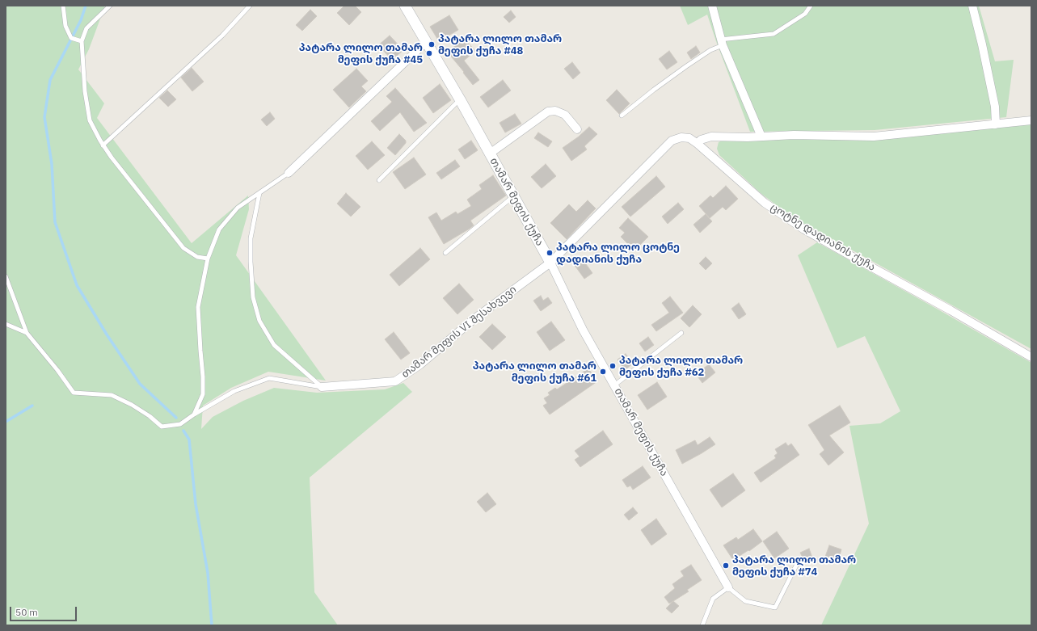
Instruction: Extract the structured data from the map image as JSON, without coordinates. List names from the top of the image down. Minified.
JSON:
{"streets":{"street":["თამარ მეფის ქუჩა","ცოტნე დადიანის ქუჩა","თამარ მეფის VI შესახვევი"]},"crossings":[["თამარ მეფის ქუჩა","ცოტნე დადიანის ქუჩა"],["თამარ მეფის ქუჩა","თამარ მეფის VI შესახვევი"],["ცოტნე დადიანის ქუჩა","თამარ მეფის VI შესახვევი"]],"places":["პატარა ლილო თამარ მეფის ქუჩა #48","პატარა ლილო თამარ მეფის ქუჩა #45","პატარა ლილო ცოტნე დადიანის ქუჩა","პატარა ლილო თამარ მეფის ქუჩა #62","პატარა ლილო თამარ მეფის ქუჩა #61","პატარა ლილო თამარ მეფის ქუჩა #74"],"scale_bar":"50 m"}
